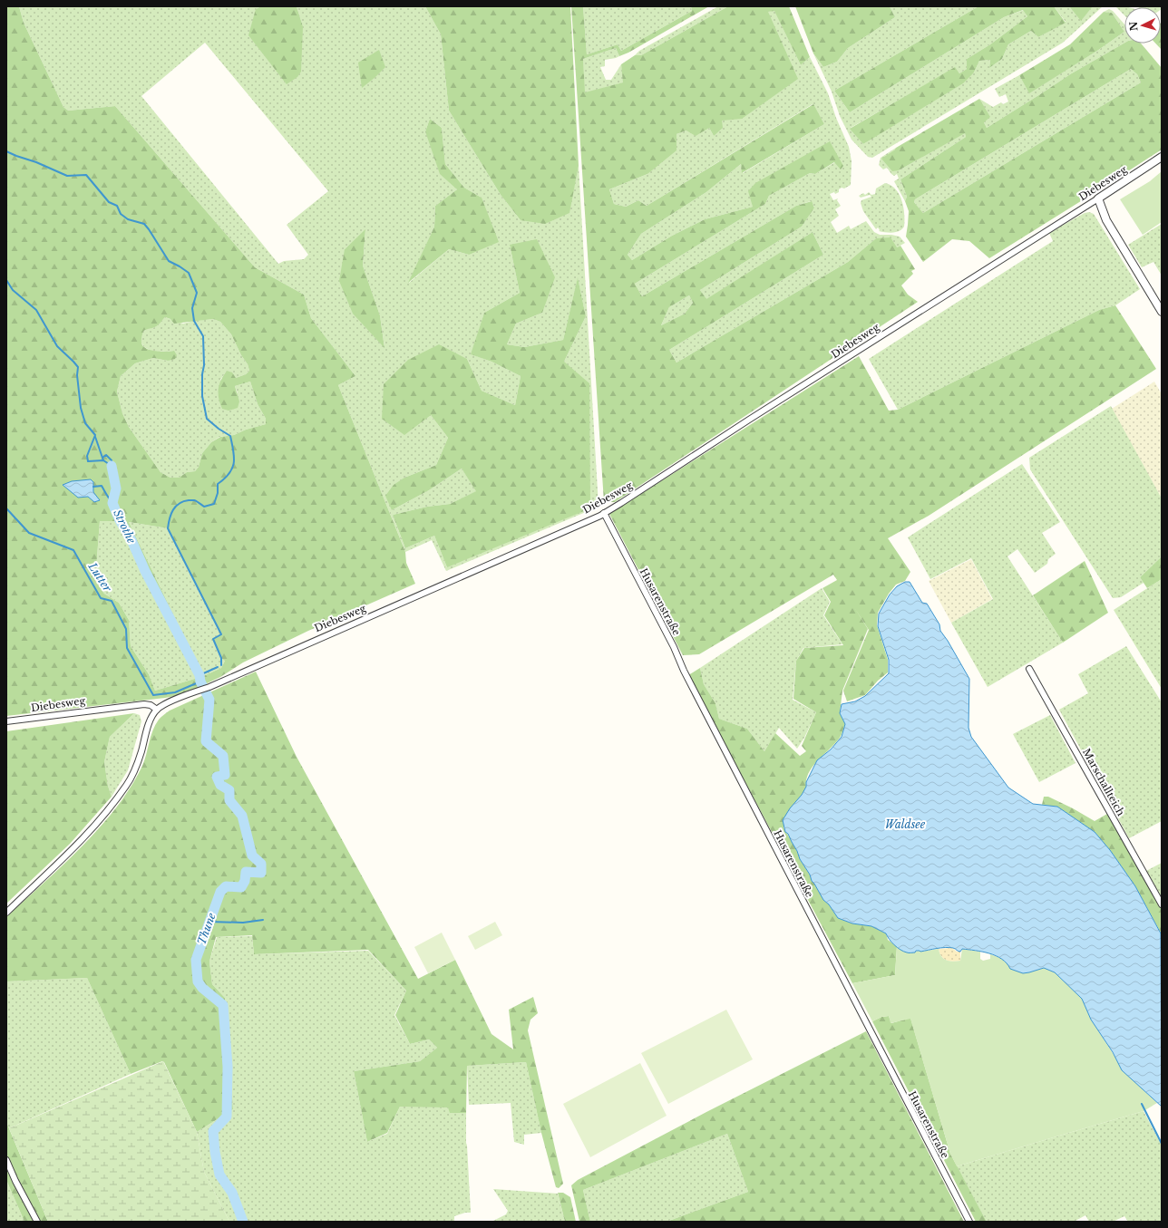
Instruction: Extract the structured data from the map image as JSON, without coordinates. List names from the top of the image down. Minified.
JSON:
{"streets":{"street":["Diebesweg","Husarenstraße","Marschallteich"]},"crossings":[["Diebesweg","Husarenstraße"]],"water":["Strothe","Lutter","Waldsee","Thune"],"north":"left"}
